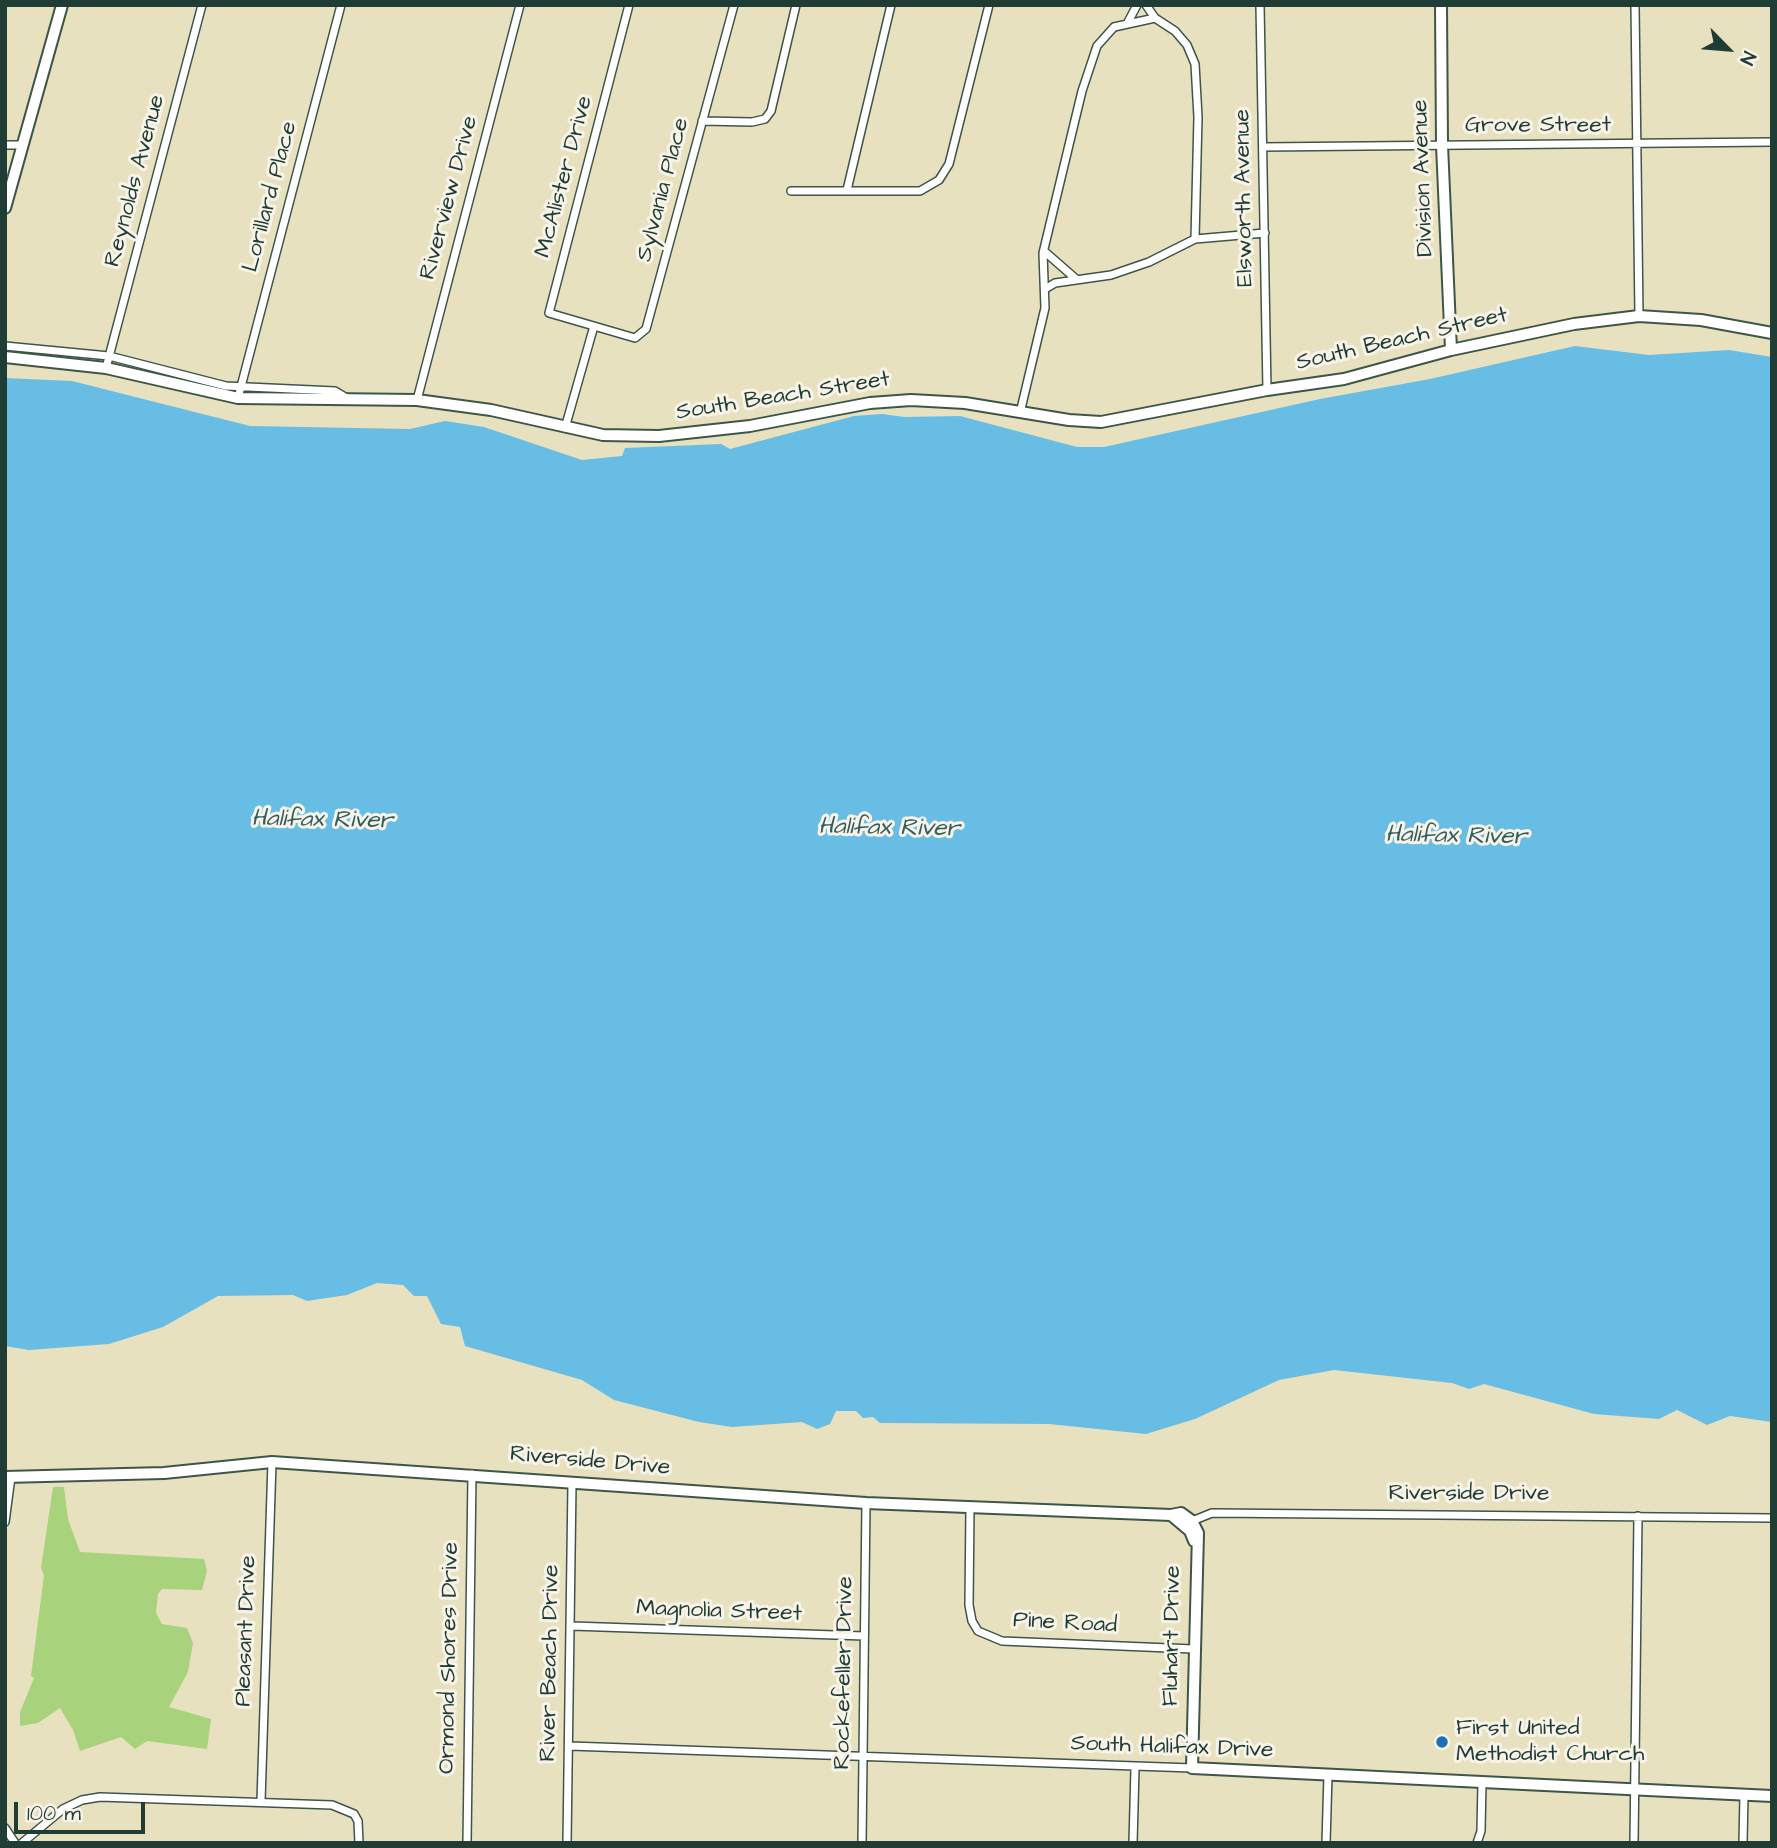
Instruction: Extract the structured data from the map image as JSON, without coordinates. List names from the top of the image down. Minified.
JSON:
{"streets":{"street":["Grove Street","McAlister Drive","Division Avenue","Reynolds Avenue","Sylvania Place","Lorillard Place","Riverview Drive","Elsworth Avenue","South Beach Street","Riverside Drive","Magnolia Street","Pine Road","Pleasant Drive","Fluhart Drive","Ormond Shores Drive","River Beach Drive","Rockefeller Drive","South Halifax Drive"]},"crossings":[["Grove Street","Division Avenue"],["Grove Street","Elsworth Avenue"],["McAlister Drive","Sylvania Place"],["Division Avenue","South Beach Street"],["Reynolds Avenue","South Beach Street"],["Lorillard Place","South Beach Street"],["Riverview Drive","South Beach Street"],["Elsworth Avenue","South Beach Street"],["Riverside Drive","Pine Road"],["Riverside Drive","Pleasant Drive"],["Riverside Drive","Fluhart Drive"],["Riverside Drive","Ormond Shores Drive"],["Riverside Drive","River Beach Drive"],["Riverside Drive","Rockefeller Drive"],["Magnolia Street","River Beach Drive"],["Magnolia Street","Rockefeller Drive"],["Pine Road","Fluhart Drive"],["Fluhart Drive","South Halifax Drive"],["River Beach Drive","South Halifax Drive"],["Rockefeller Drive","South Halifax Drive"]],"water":["Halifax River"],"places":["First United Methodist Church"],"scale_bar":"100 m","north":"bottom right"}
